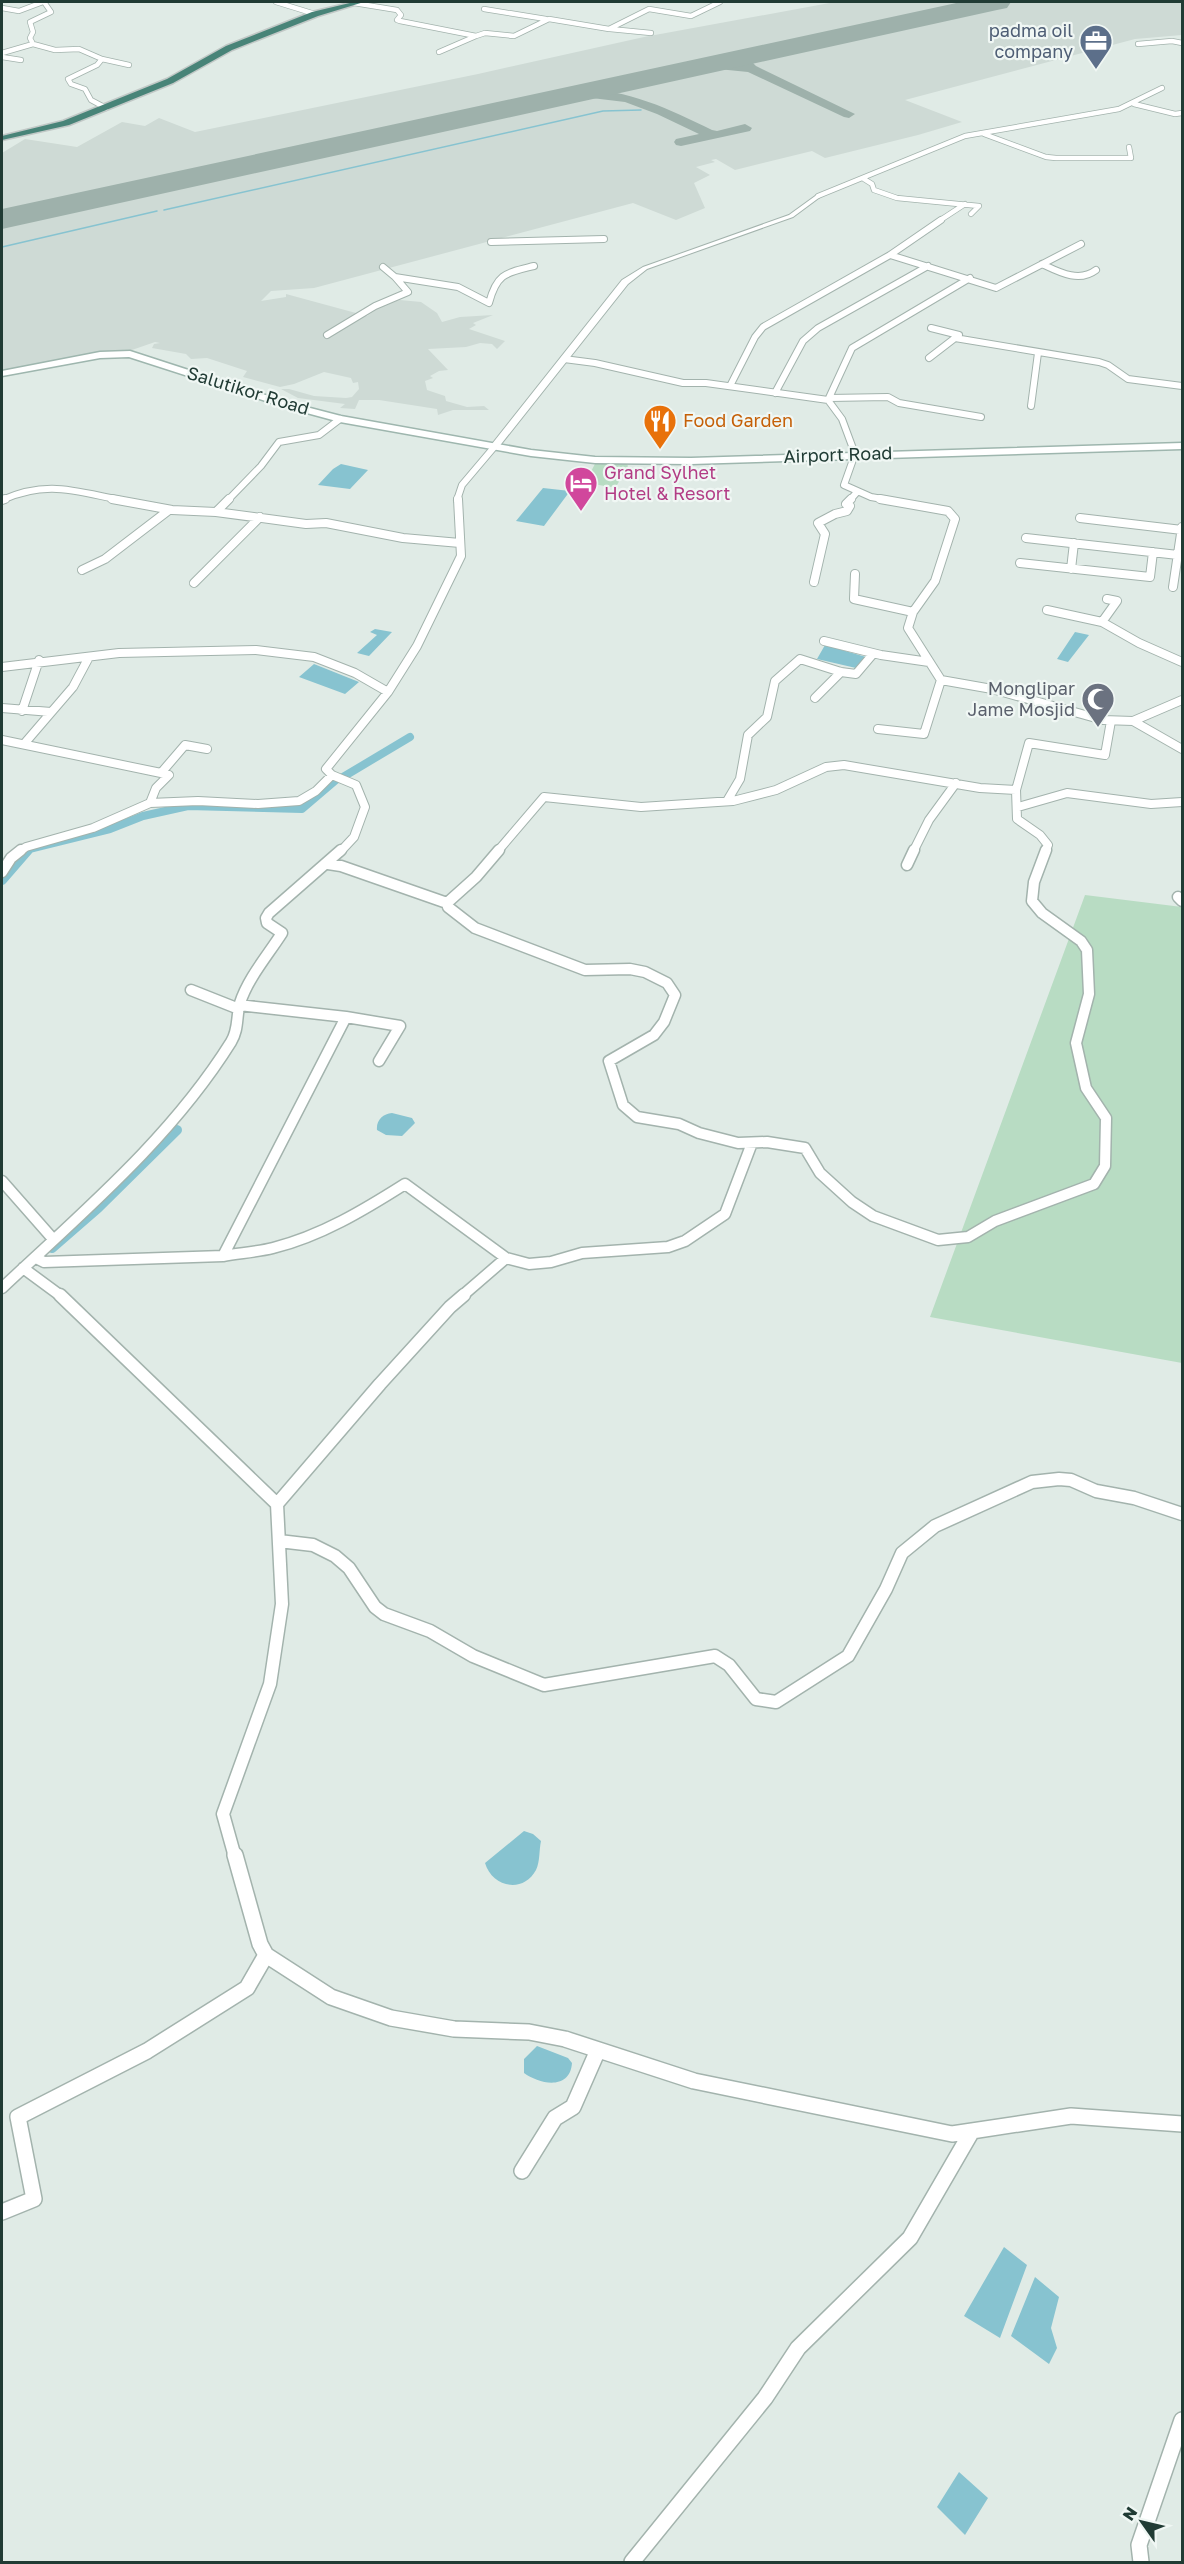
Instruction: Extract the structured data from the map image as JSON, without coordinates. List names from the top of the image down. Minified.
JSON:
{"streets":{"main road":["Salutikor Road","Airport Road"]},"crossings":[["Salutikor Road","Airport Road"]],"places":{"office":["padma oil company"],"restaurant":["Food Garden"],"hotel":["Grand Sylhet Hotel & Resort"],"mosque":["Monglipar Jame Mosjid"]},"north":"top left"}
